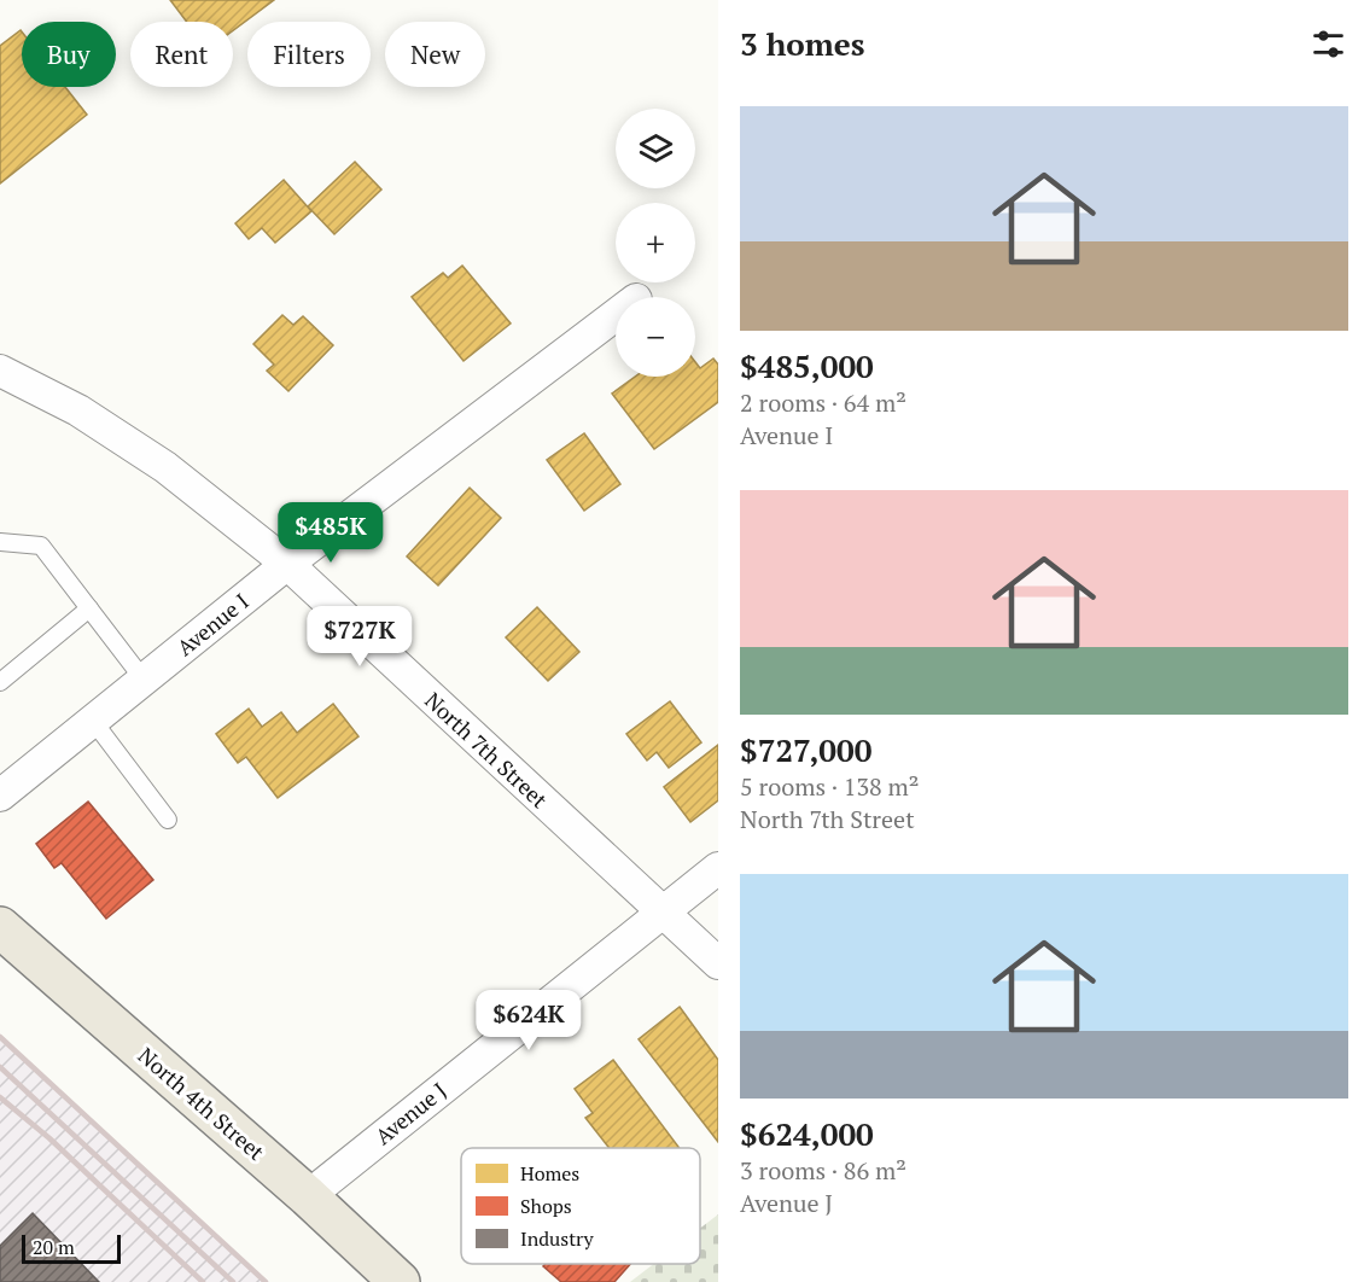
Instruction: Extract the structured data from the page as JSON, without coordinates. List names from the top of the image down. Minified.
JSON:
{"streets":{"main road":["North 4th Street"],"street":["Avenue I","North 7th Street","Avenue J"]},"crossings":[["Avenue I","North 7th Street"],["North 7th Street","Avenue J"],["North 4th Street","Avenue J"]],"legend":["Homes","Shops","Industry"],"scale_bar":"20 m","page":{"heading":"3 homes","chip":["Buy","Rent","Filters","New"],"list":[{"name":"$485,000","note":"2 rooms · 64 m² · Avenue I"},{"name":"$727,000","note":"5 rooms · 138 m² · North 7th Street"},{"name":"$624,000","note":"3 rooms · 86 m² · Avenue J"}],"map_buttons":["+","−"],"price":["$485K","$727K","$624K"],"scale":"20 m"}}
